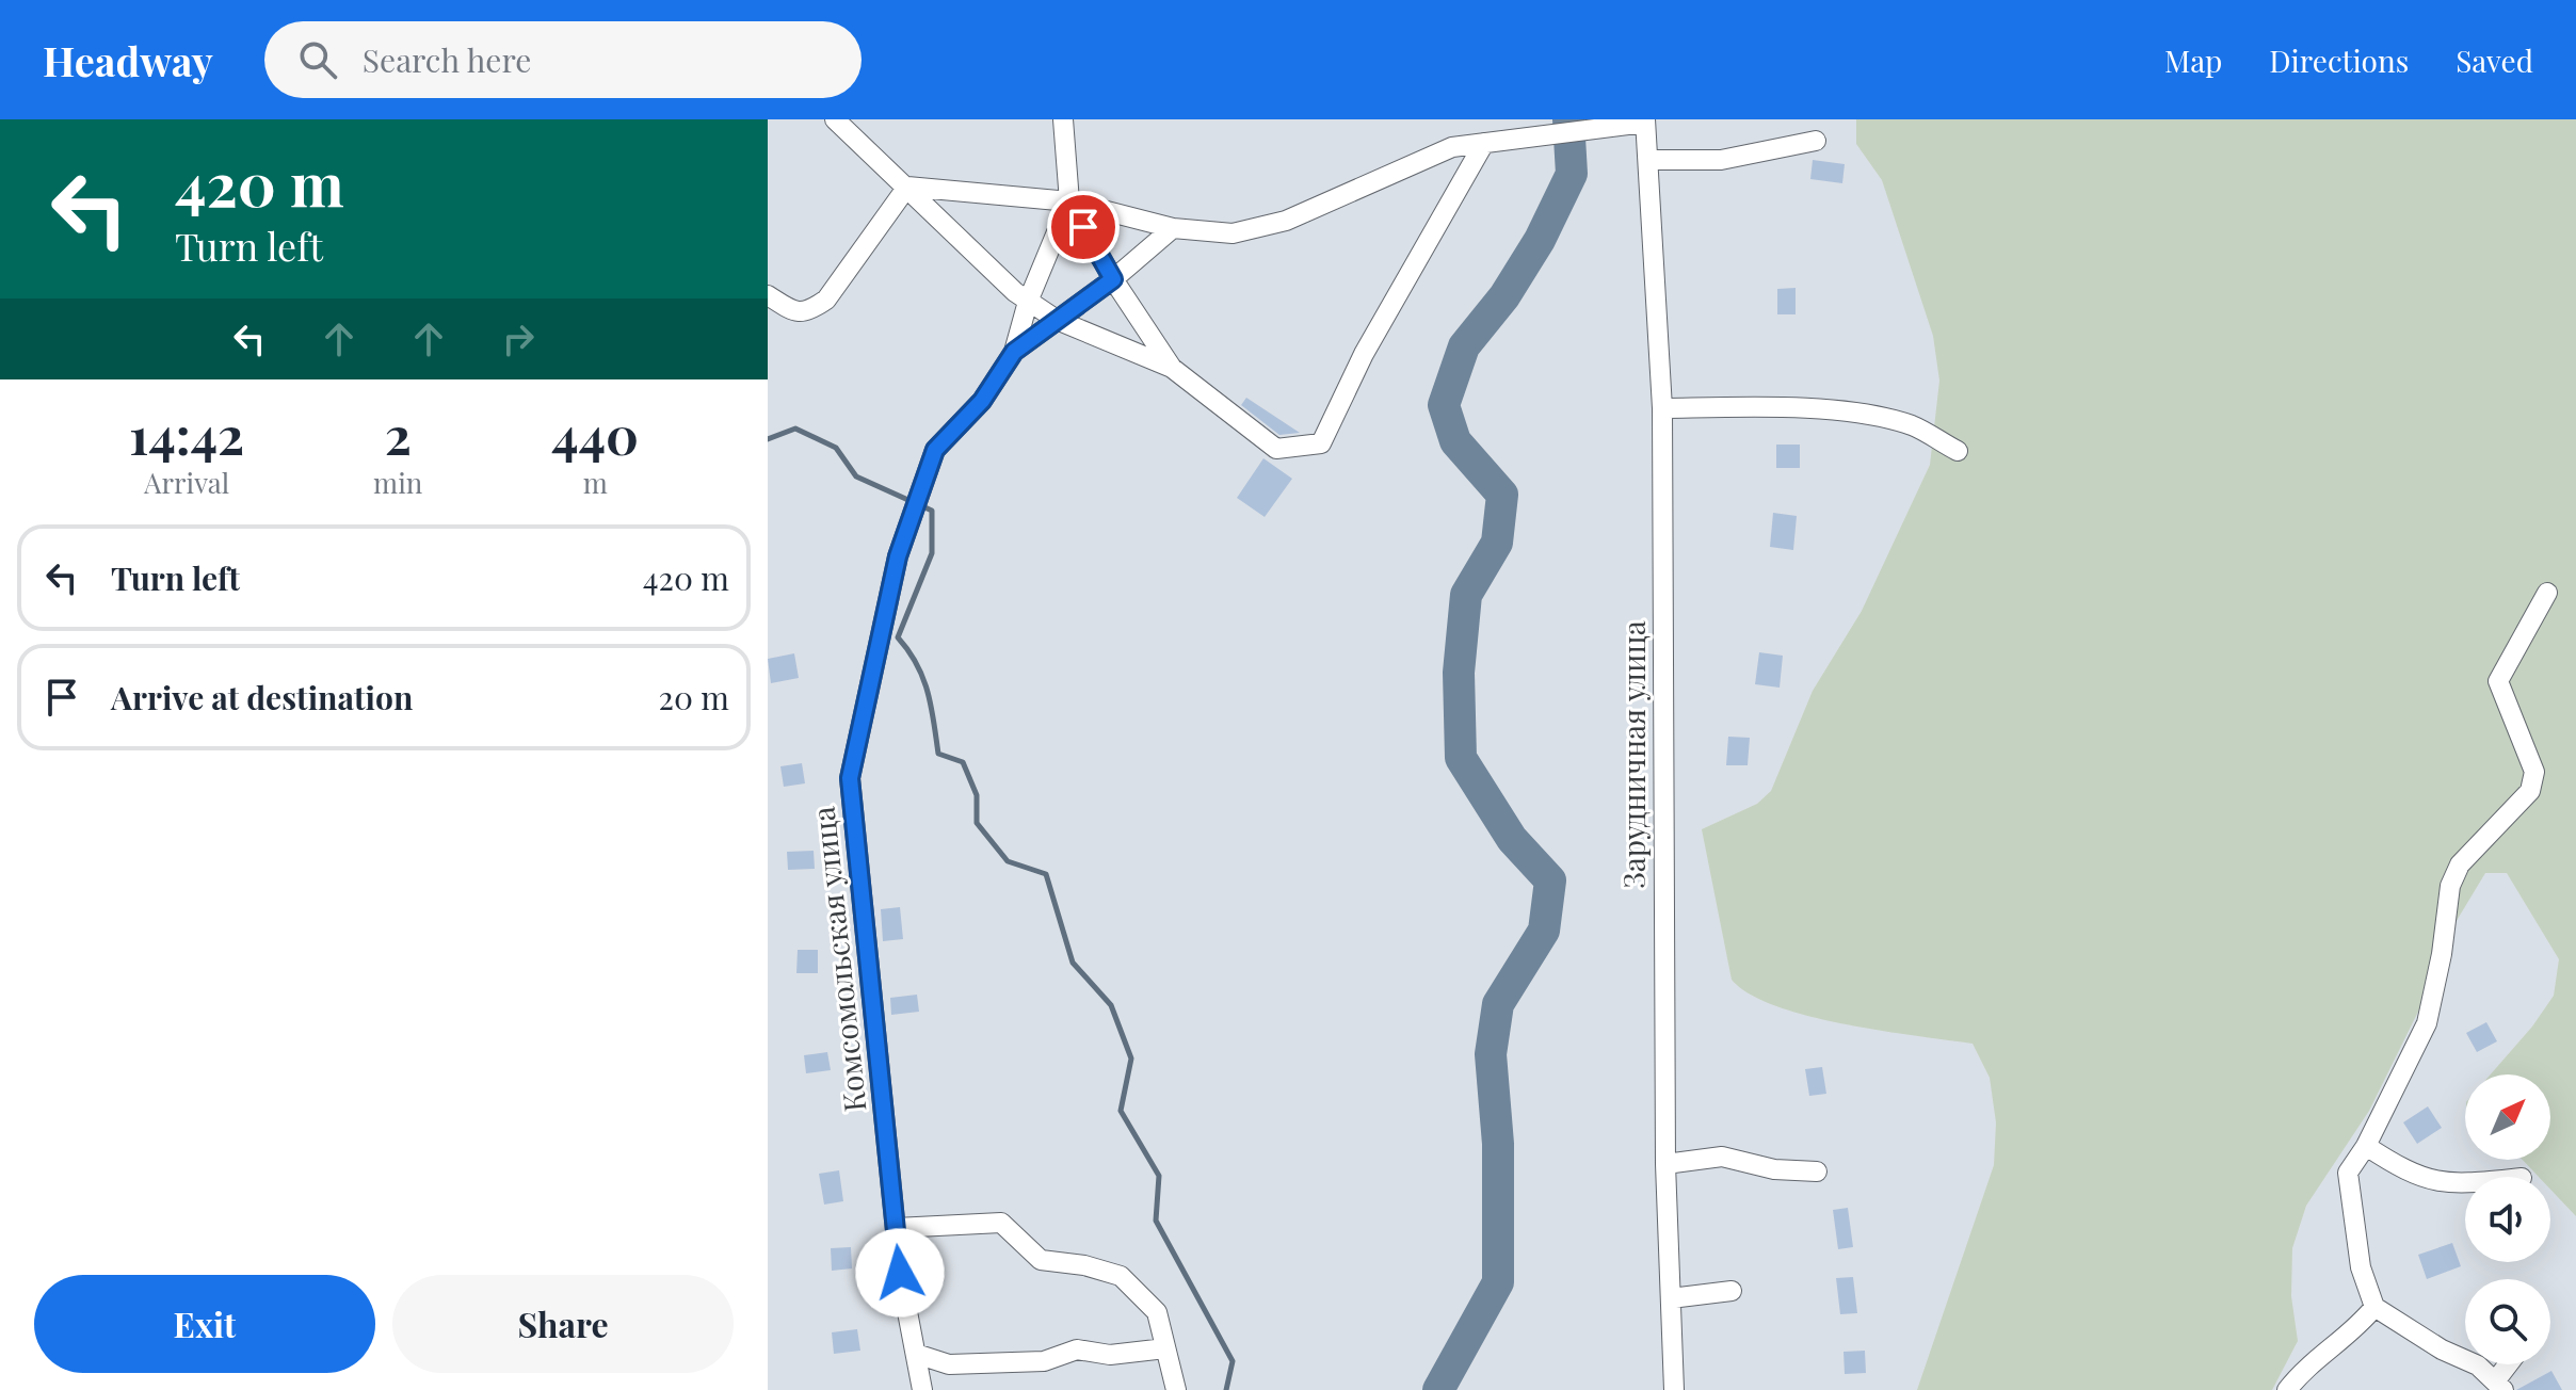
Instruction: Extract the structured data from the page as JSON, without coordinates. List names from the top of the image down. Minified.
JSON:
{"streets":{"street":["Зарудничная улица","Комсомольская улица"]},"north":"top right","page":{"header":"Headway","search":"Search here","nav":["Map","Directions","Saved"],"turn":["420 m","Turn left"],"eta":["14:42","Arrival","2","min","440","m"],"list":[{"name":"Turn left","value":"420 m"},{"name":"Arrive at destination","value":"20 m"}],"buttons":["Exit","Share"]}}
